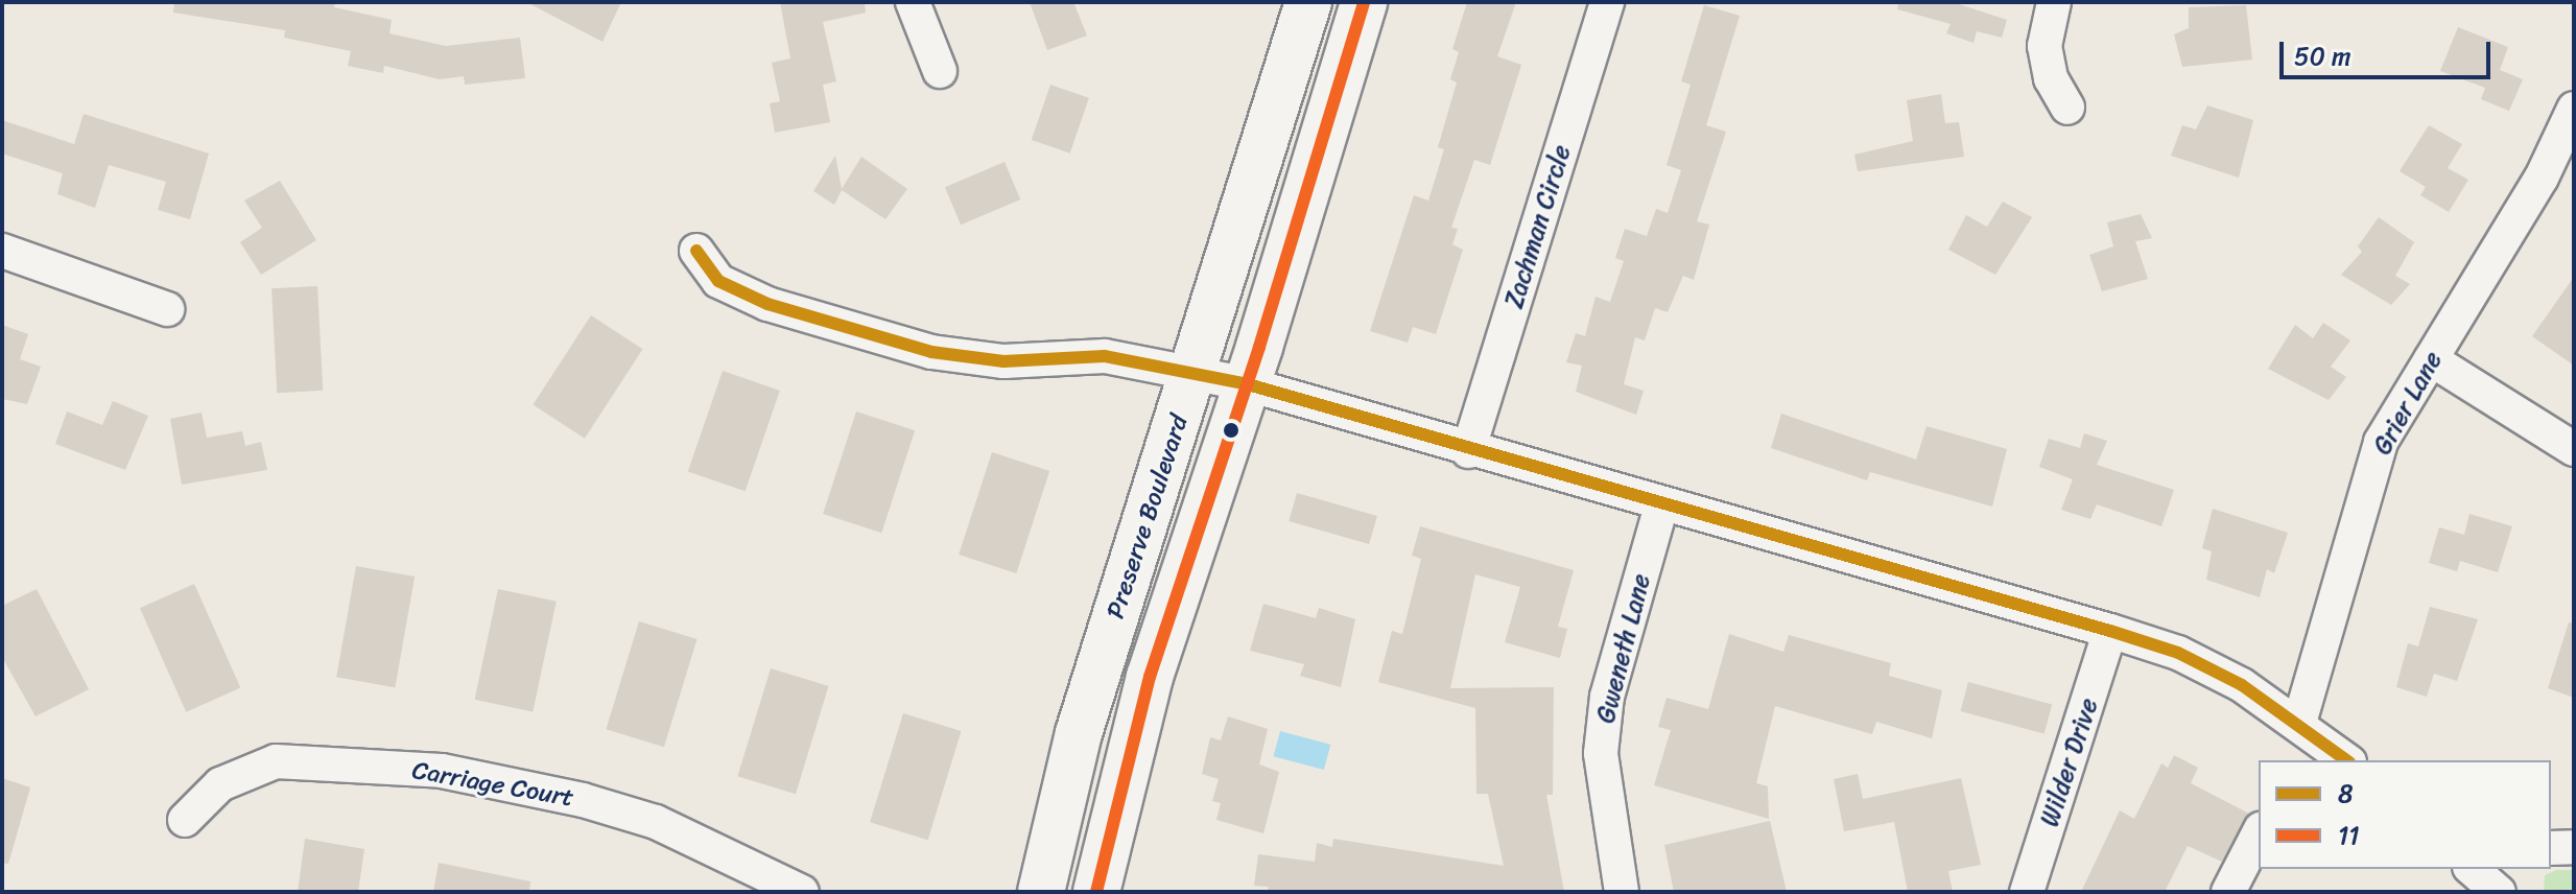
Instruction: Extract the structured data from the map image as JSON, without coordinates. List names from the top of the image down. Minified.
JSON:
{"streets":{"street":["Zachman Circle","Grier Lane","Preserve Boulevard","Gweneth Lane","Wilder Drive","Carriage Court"]},"lines":["transit line 11","transit line 8"],"legend":["8","11"],"scale_bar":"50 m"}
